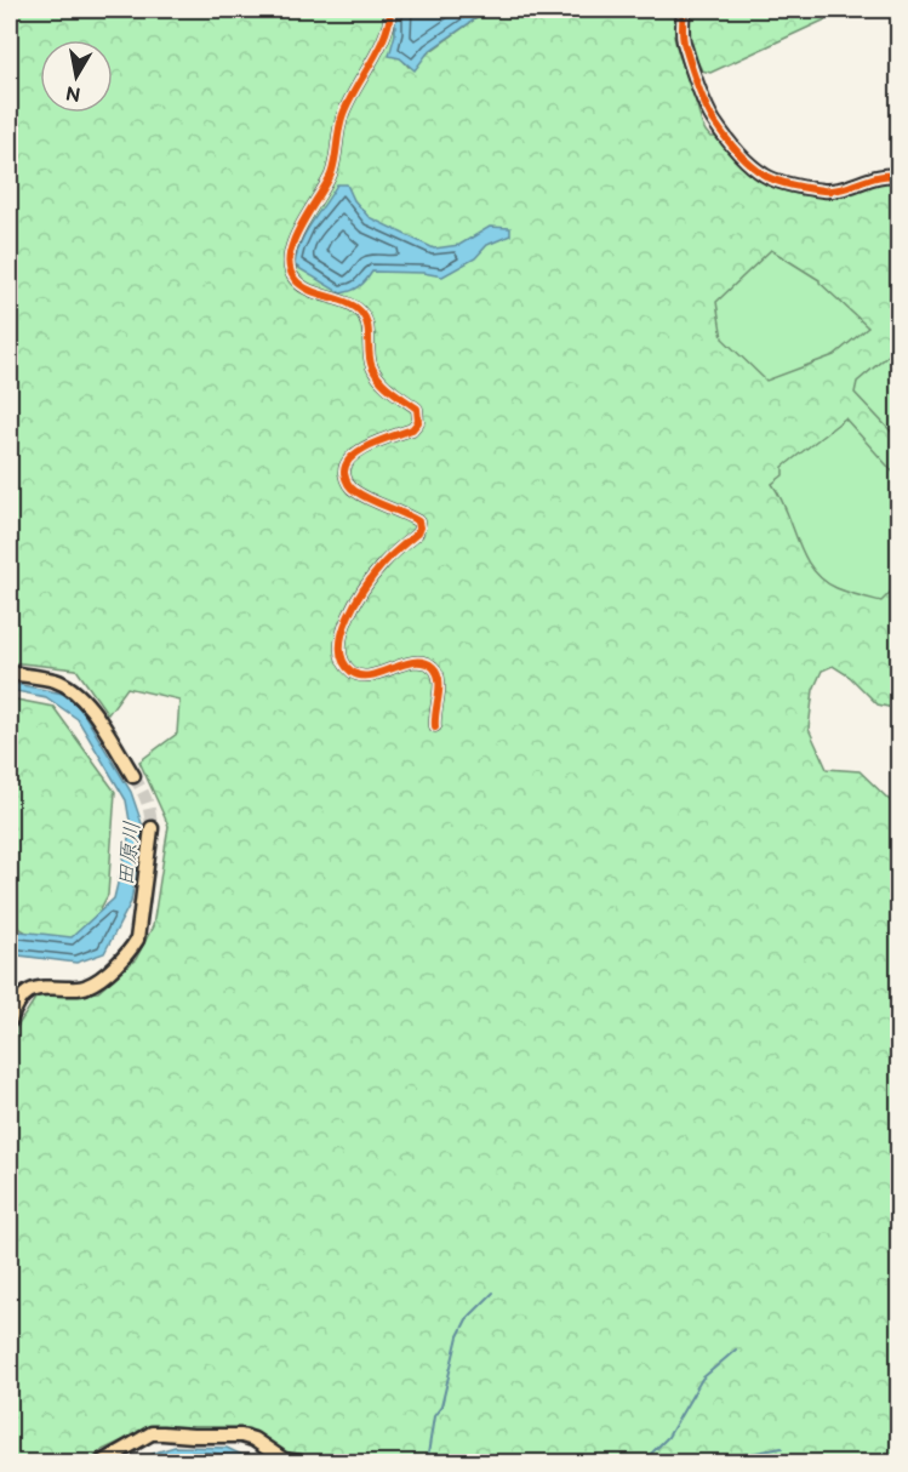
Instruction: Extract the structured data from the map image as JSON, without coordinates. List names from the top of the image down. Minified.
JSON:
{"water":["田原川"],"north":"bottom"}
